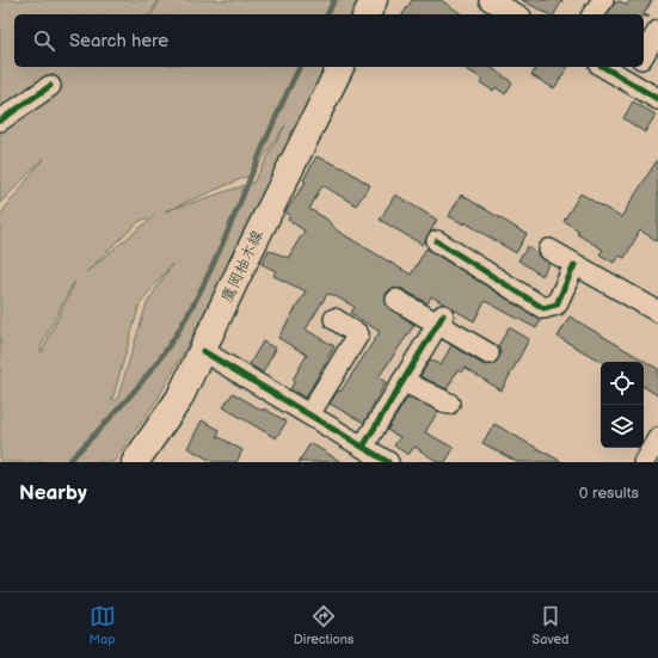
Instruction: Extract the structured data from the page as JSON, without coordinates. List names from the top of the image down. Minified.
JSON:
{"streets":{"main road":["鷹岡柚木線"]},"page":{"search":"Search here","heading":["Nearby","0 results"],"nav":["Map","Directions","Saved"]}}
